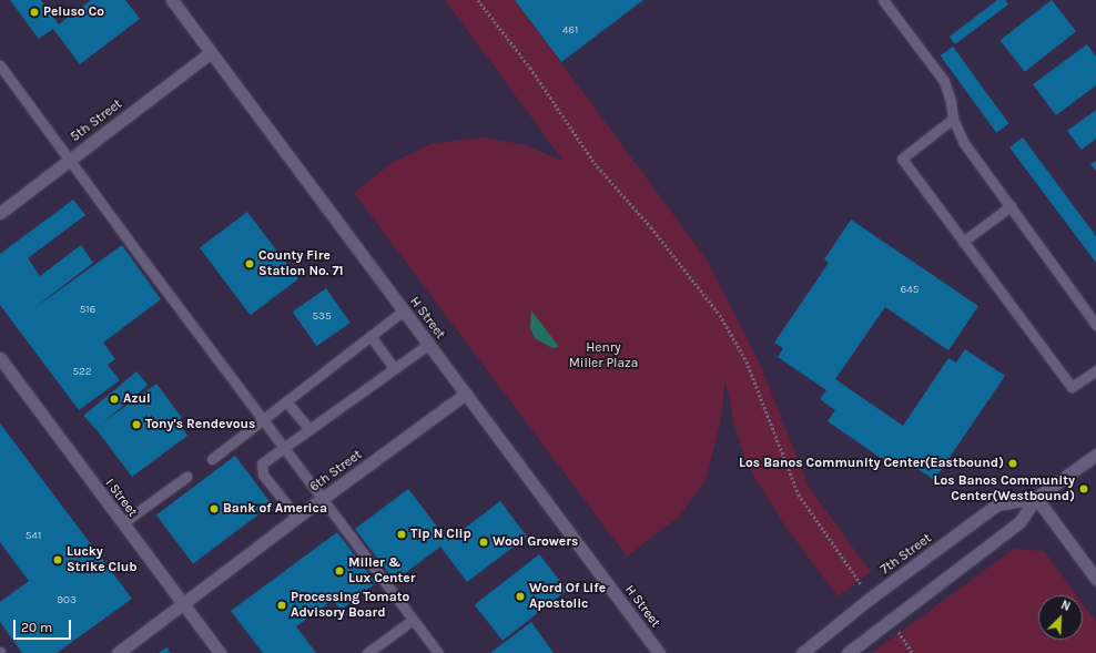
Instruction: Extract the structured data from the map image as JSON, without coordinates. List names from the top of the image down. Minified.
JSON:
{"streets":{"street":["5th Street","H Street","6th Street","I Street","7th Street"]},"crossings":[["5th Street","H Street"],["H Street","6th Street"],["6th Street","I Street"]],"parks":["Henry Miller Plaza"],"places":["Peluso Co","County Fire Station No. 71","Azul","Tony's Rendevous","Los Banos Community Center(Eastbound)","Los Banos Community Center(Westbound)","Bank of America","Tip N Clip","Wool Growers","Lucky Strike Club","Miller & Lux Center","Word Of Life Apostolic","Processing Tomato Advisory Board"],"house_numbers":["461","645","516","535","522","541","903"],"scale_bar":"20 m","north":"top right"}
